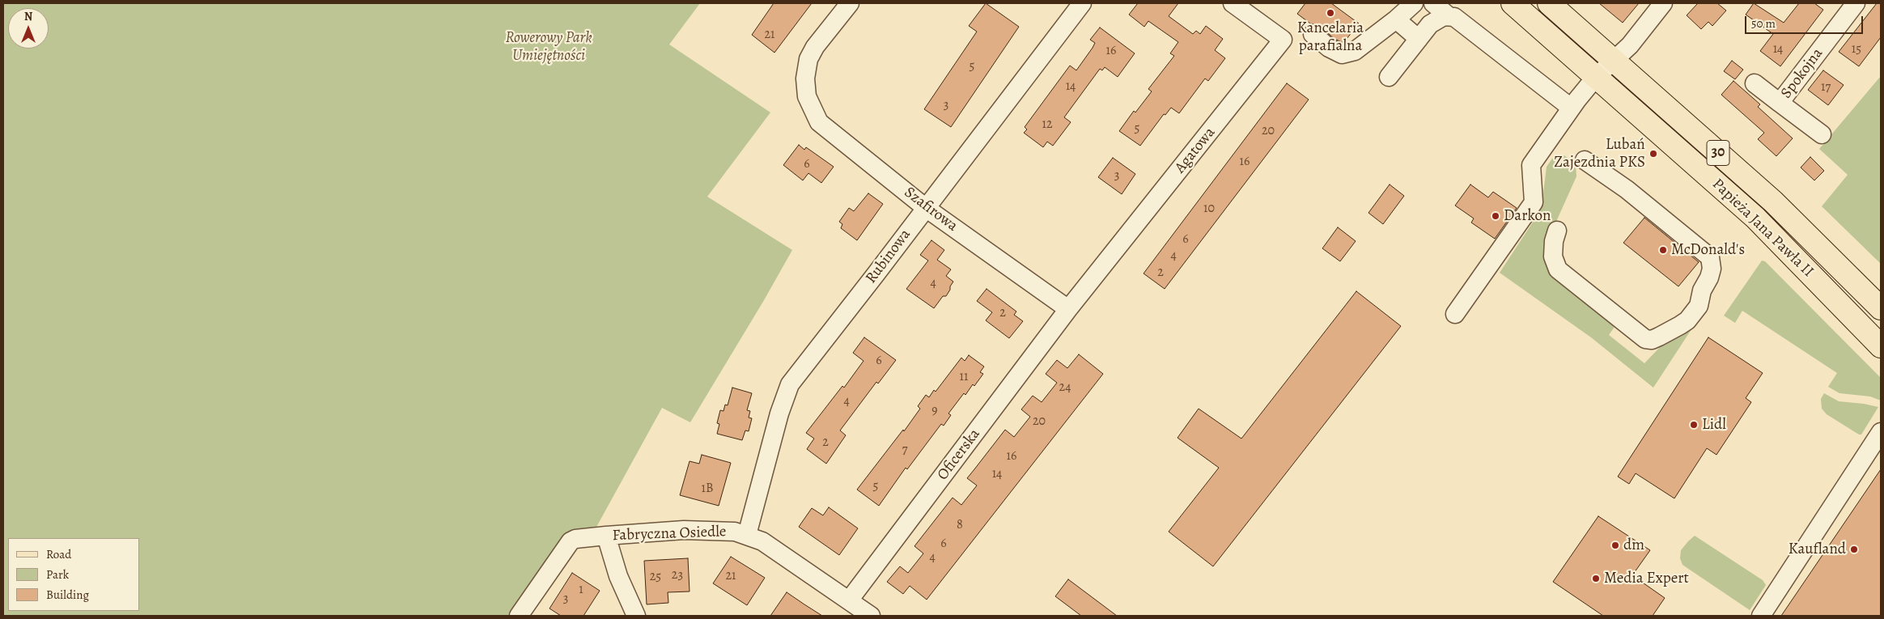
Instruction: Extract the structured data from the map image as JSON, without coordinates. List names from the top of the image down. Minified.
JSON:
{"streets":{"main road":["30","Papieża Jana Pawła II"],"street":["Spokojna","Agatowa","Szafirowa","Rubinowa","Oficerska","Fabryczna Osiedle"]},"crossings":[["Agatowa","Szafirowa"],["Agatowa","Oficerska"],["Szafirowa","Rubinowa"],["Szafirowa","Oficerska"],["Rubinowa","Fabryczna Osiedle"],["Oficerska","Fabryczna Osiedle"]],"parks":["Rowerowy Park Umiejętności"],"places":["Kancelaria parafialna","Lubań Zajezdnia PKS","Darkon","McDonald's","Lidl","dm","Kaufland","Media Expert"],"house_numbers":["21","14","15","16","5","14","17","3","12","5","20","16","6","3","10","6","4","2","4","2","6","11","24","4","9","20","2","7","16","14","5","1B","8","6","4","23","21","25","1","3"],"legend":["Road","Park","Building"],"scale_bar":"50 m","north":"top"}
